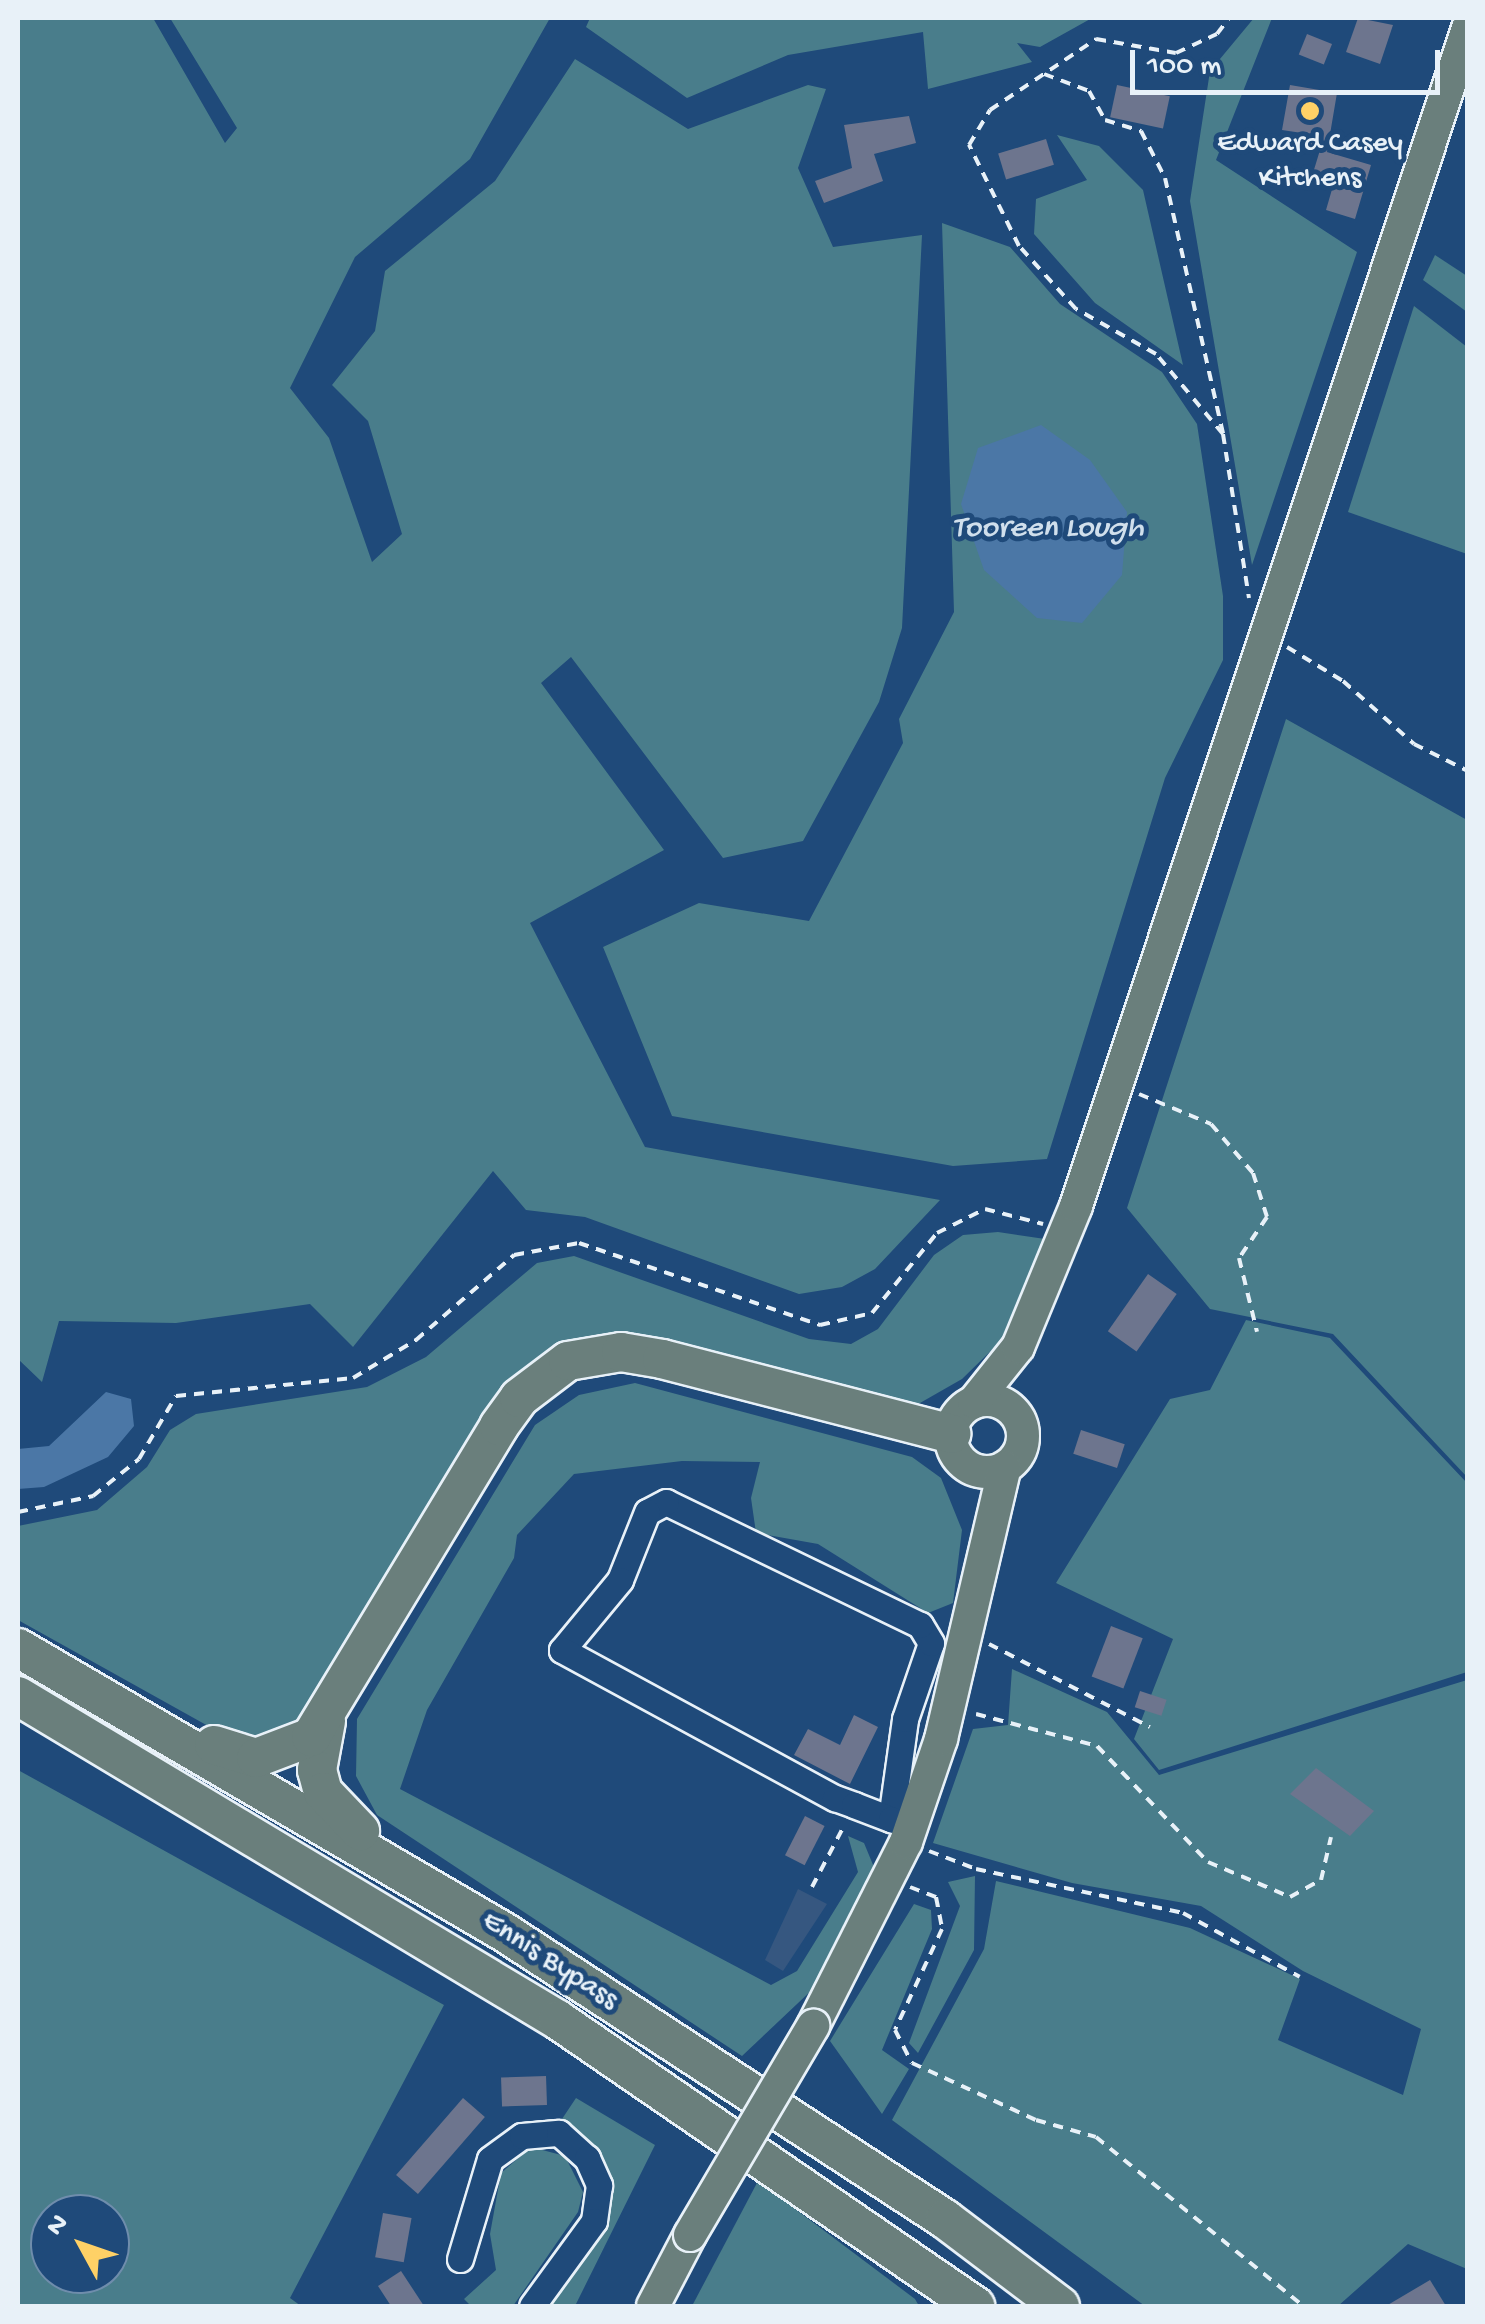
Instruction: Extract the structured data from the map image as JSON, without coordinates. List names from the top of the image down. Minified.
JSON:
{"streets":{"highway":["Ennis Bypass"]},"water":["Tooreen Lough"],"places":["Edward Casey Kitchens"],"scale_bar":"100 m","north":"top left"}
